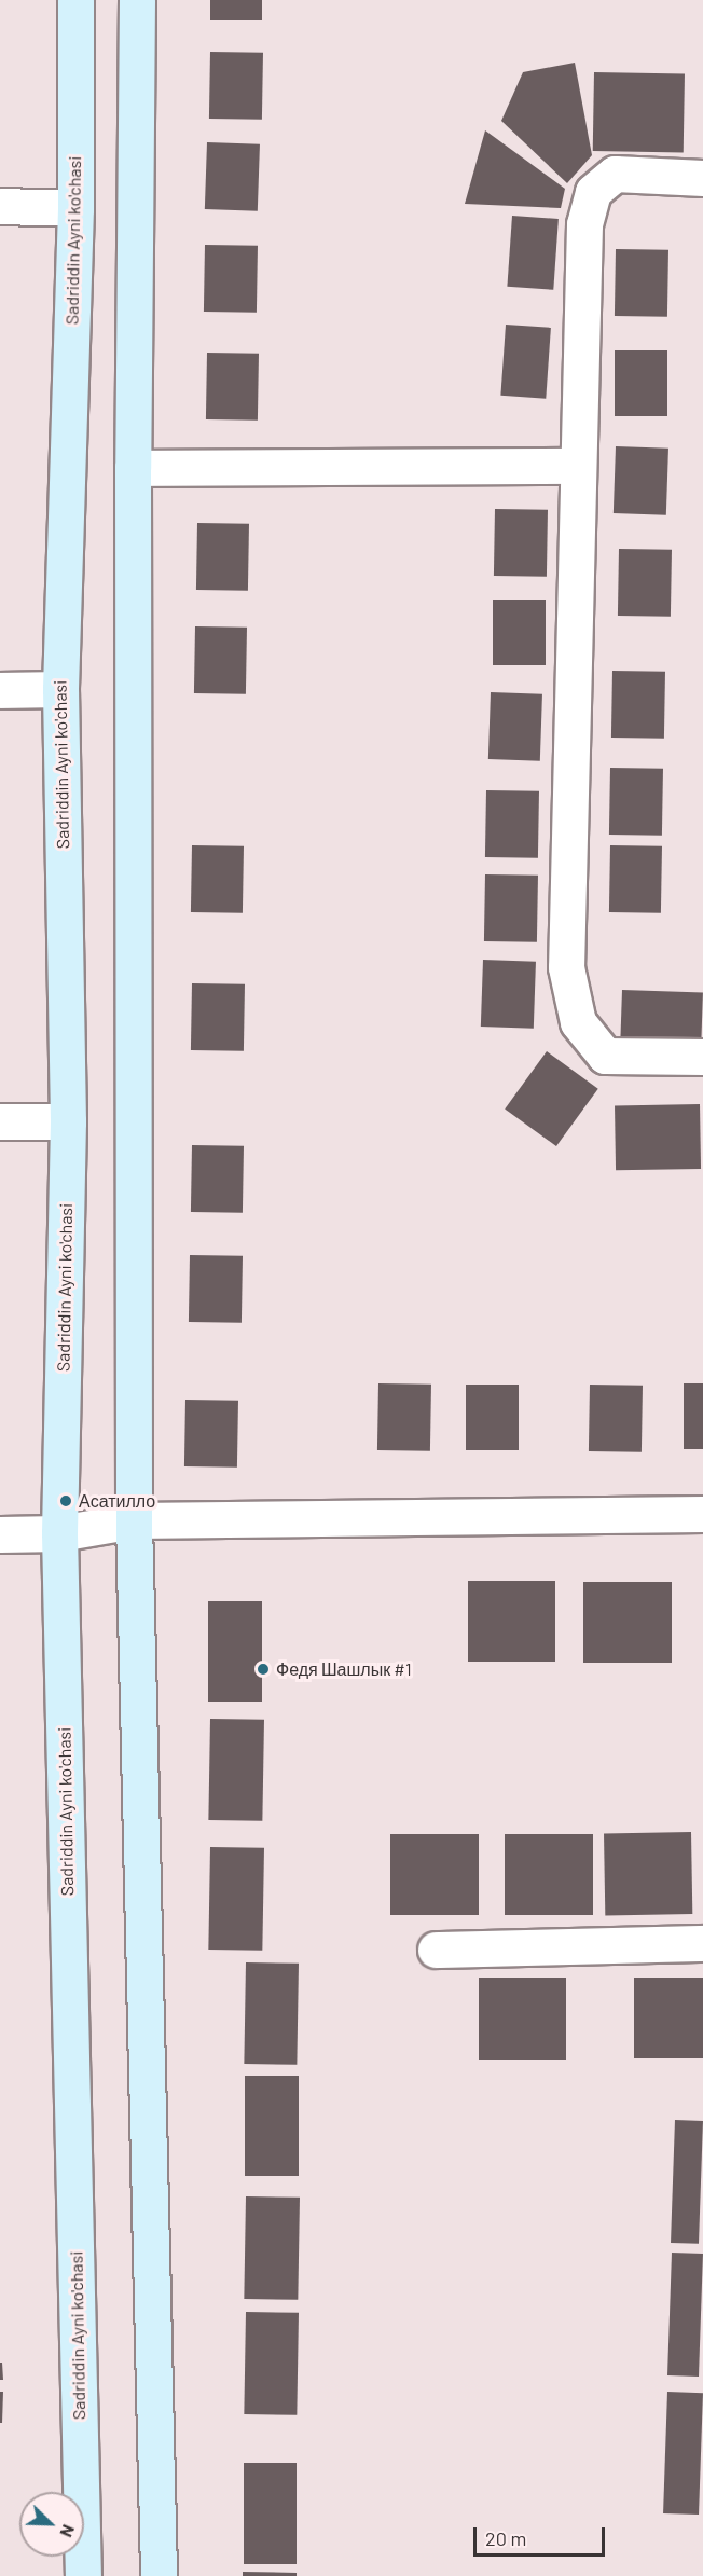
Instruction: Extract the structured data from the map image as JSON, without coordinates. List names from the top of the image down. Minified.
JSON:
{"streets":{"main road":["Sadriddin Ayni ko'chasi"]},"places":["Асатилло","Федя Шашлык #1"],"scale_bar":"20 m","north":"bottom right"}
